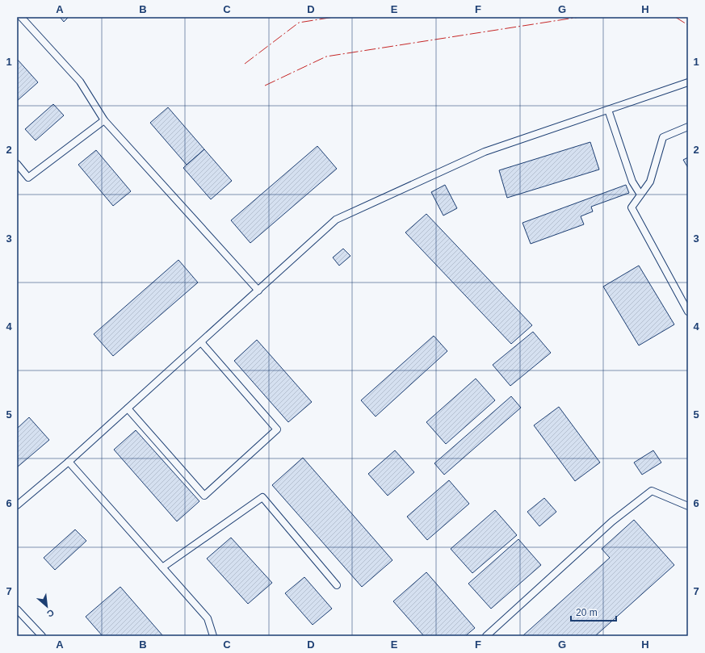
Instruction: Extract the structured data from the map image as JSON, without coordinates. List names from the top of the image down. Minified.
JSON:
{"scale_bar":"20 m","north":"bottom right","grid":{"columns":["A","B","C","D","E","F","G","H"],"rows":["1","2","3","4","5","6","7"]}}
